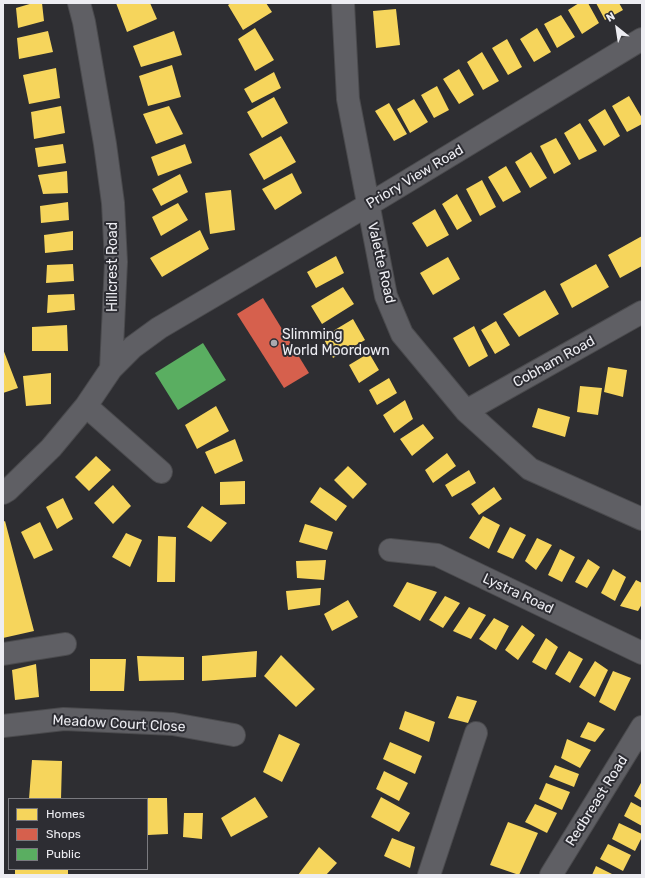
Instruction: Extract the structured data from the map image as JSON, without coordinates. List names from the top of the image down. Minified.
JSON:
{"streets":{"street":["Priory View Road","Valette Road","Hillcrest Road","Cobham Road","Lystra Road","Meadow Court Close","Redbreast Road"]},"crossings":[["Priory View Road","Valette Road"],["Priory View Road","Hillcrest Road"],["Valette Road","Cobham Road"]],"places":["Slimming World Moordown"],"legend":["Homes","Shops","Public"],"north":"top left"}
